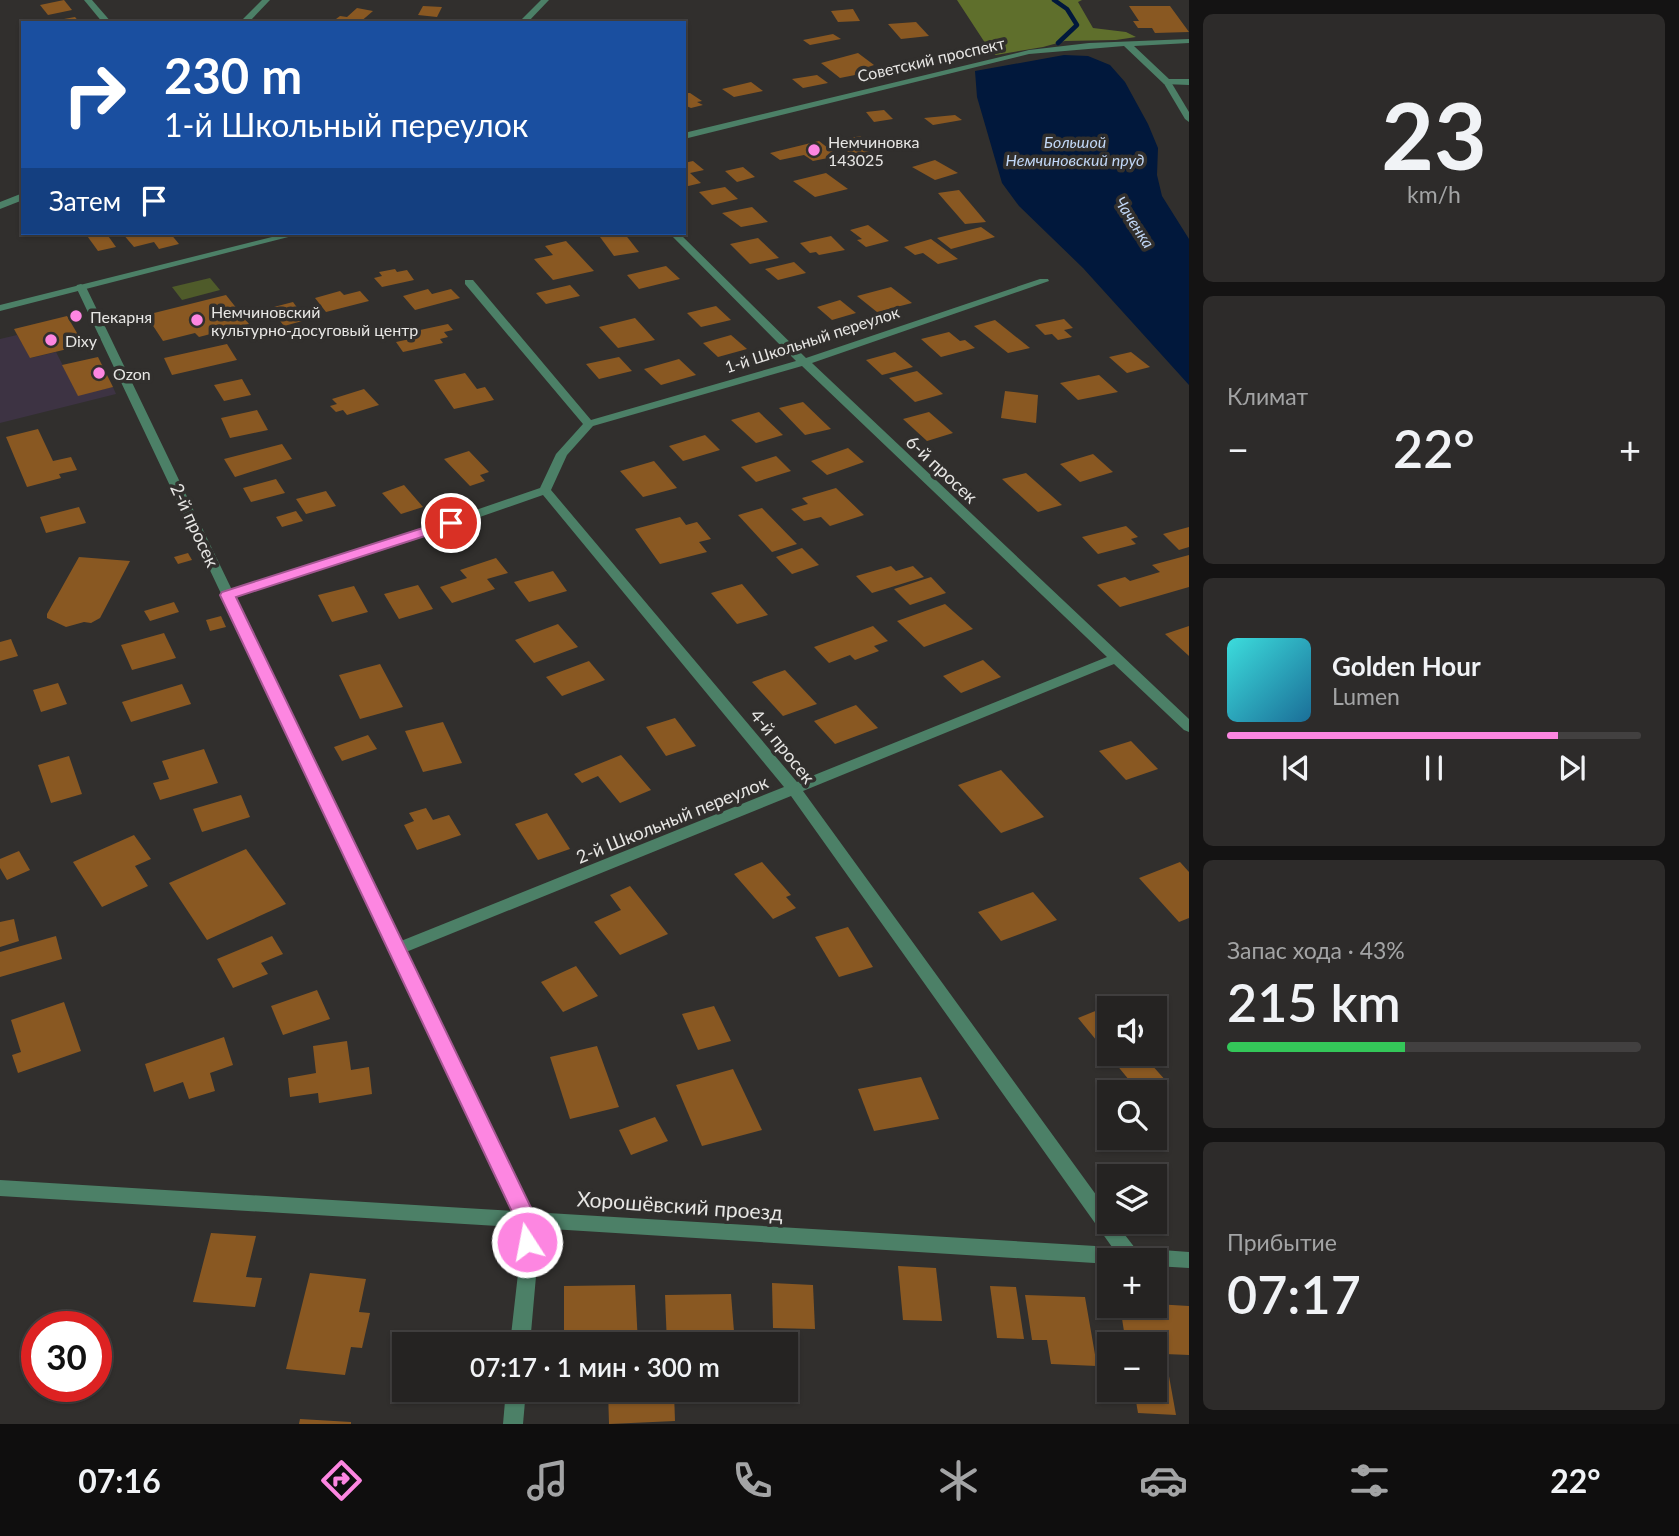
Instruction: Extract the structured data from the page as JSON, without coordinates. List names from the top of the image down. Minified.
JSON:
{"streets":{"street":["Советский проспект","1-й Школьный переулок","6-й просек","2-й просек","4-й просек","2-й Школьный переулок","Хорошёвский проезд"]},"crossings":[["1-й Школьный переулок","6-й просек"],["6-й просек","2-й Школьный переулок"],["2-й просек","2-й Школьный переулок"],["2-й просек","Хорошёвский проезд"],["4-й просек","2-й Школьный переулок"]],"water":["Большой Немчиновский пруд","Чаченка"],"places":["Немчиновка 143025","Пекарня","Немчиновский культурно-досуговый центр","Dixy","Ozon"],"page":{"tile":[["23","km/h"],"Климат",["Запас хода · 43%","215 km"],["Прибытие","07:17"]],"turn":["230 m","1-й Школьный переулок"],"then":"Затем","heat":["−","22°","+"],"song":["Golden Hour","Lumen"],"map_buttons":["+","−"],"limit":"30","trip":"07:17 · 1 мин · 300 m","tabs":["07:16","22°"]}}
